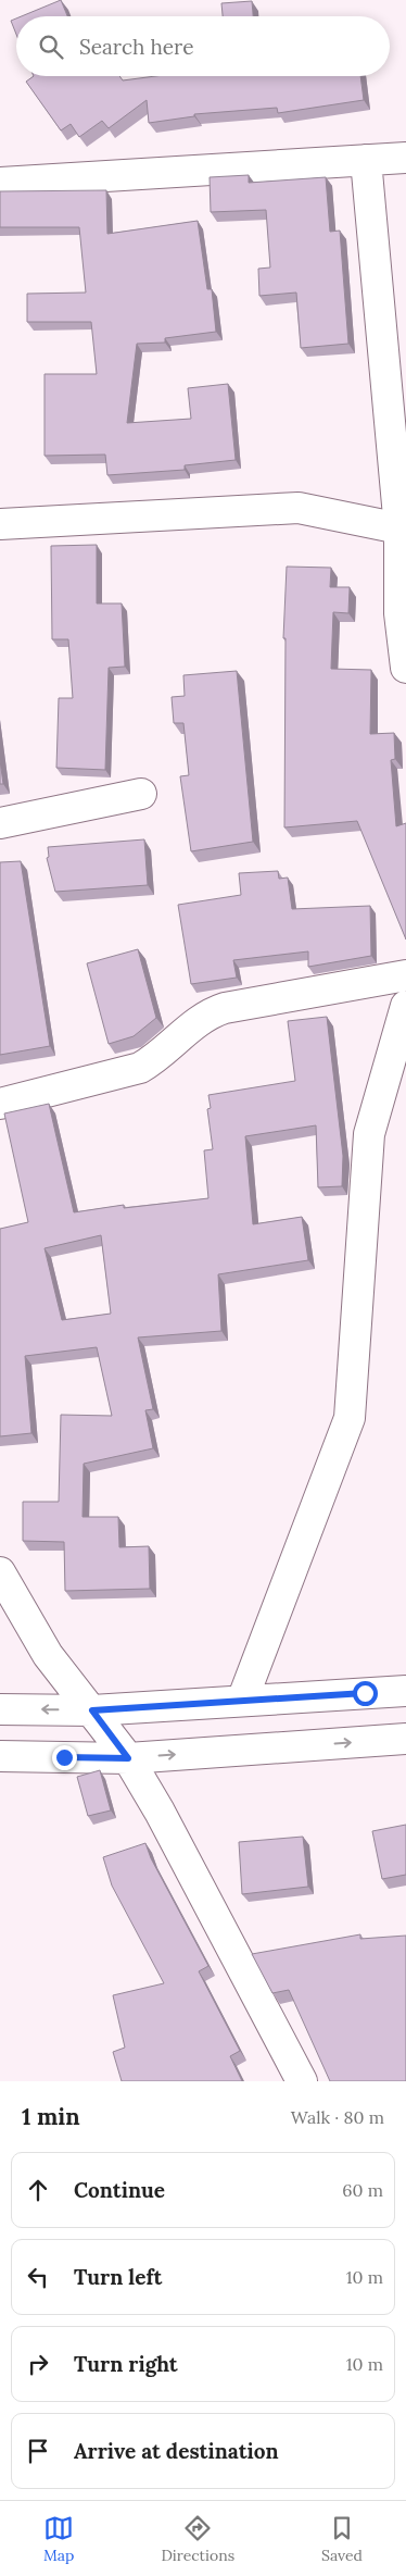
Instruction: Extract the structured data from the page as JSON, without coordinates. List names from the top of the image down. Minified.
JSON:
{"page":{"search":"Search here","heading":["1 min","Walk · 80 m"],"list":[["Continue","60 m"],["Turn left","10 m"],["Turn right","10 m"],"Arrive at destination"],"nav":["Map","Directions","Saved"]}}
